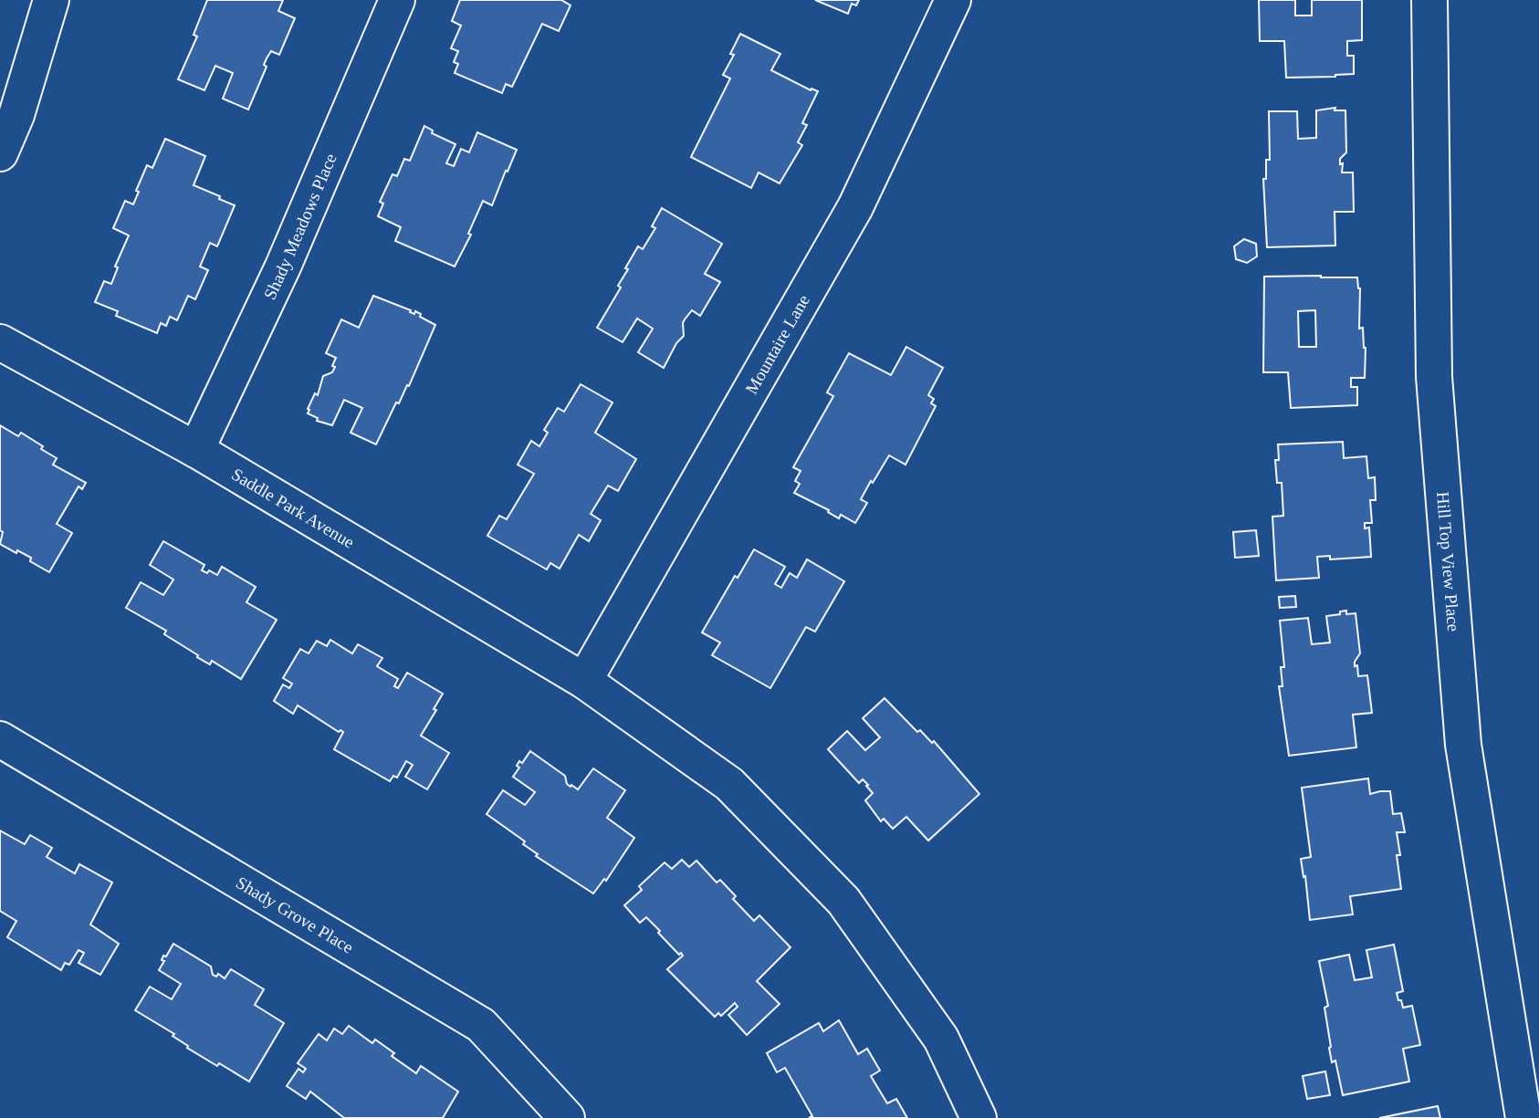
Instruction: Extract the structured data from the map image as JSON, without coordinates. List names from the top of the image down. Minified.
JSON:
{"streets":{"street":["Shady Meadows Place","Mountaire Lane","Saddle Park Avenue","Hill Top View Place","Shady Grove Place"]},"crossings":[["Shady Meadows Place","Saddle Park Avenue"],["Mountaire Lane","Saddle Park Avenue"]]}
